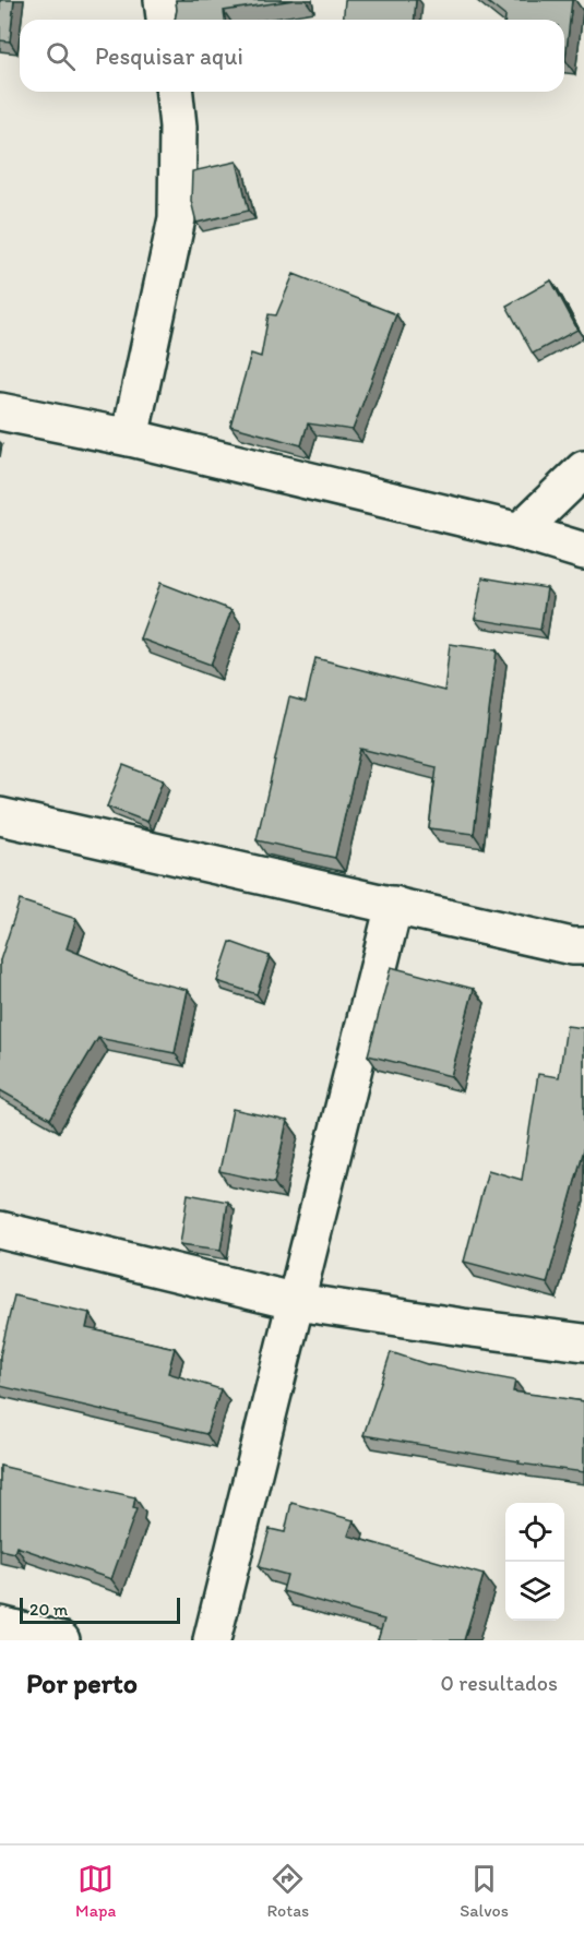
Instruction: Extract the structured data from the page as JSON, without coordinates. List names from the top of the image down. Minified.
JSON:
{"scale_bar":"20 m","page":{"search":"Pesquisar aqui","scale":"20 m","heading":["Por perto","0 resultados"],"nav":["Mapa","Rotas","Salvos"]}}
